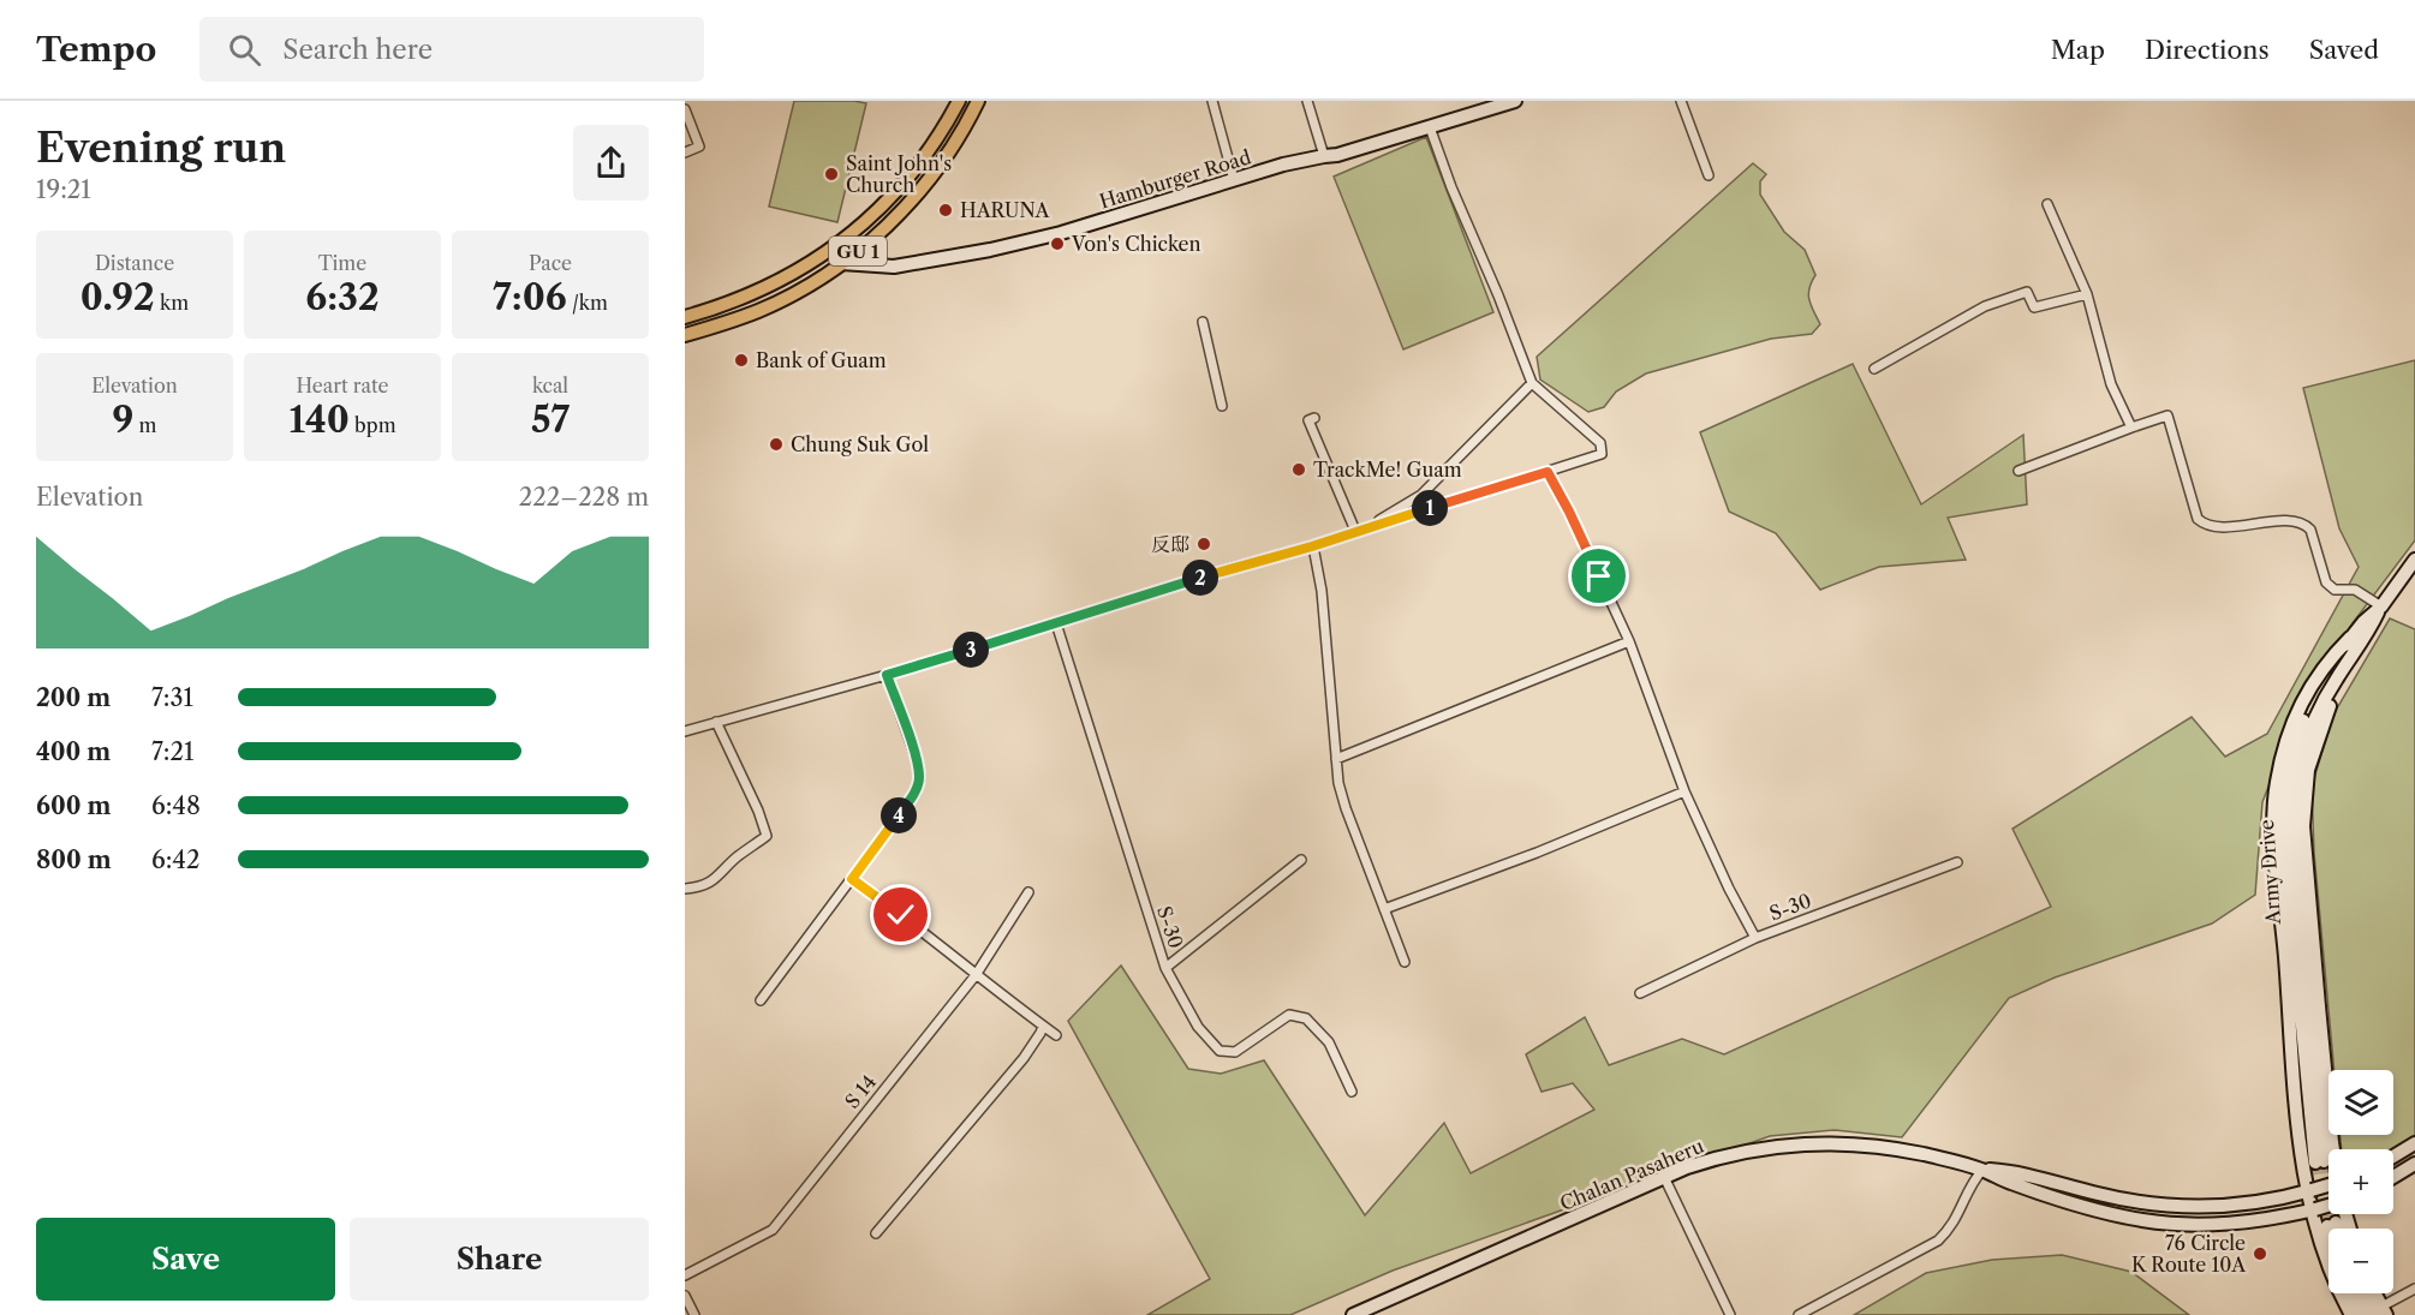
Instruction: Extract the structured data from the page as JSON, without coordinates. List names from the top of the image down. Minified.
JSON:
{"streets":{"main road":["Hamburger Road","GU 1","Army Drive","Chalan Pasaheru"],"street":["S-30","S 14"]},"crossings":[["Hamburger Road","GU 1"]],"places":["Saint John's Church","HARUNA","Von's Chicken","Bank of Guam","Chung Suk Gol","TrackMe! Guam","反邸","76 Circle K Route 10A"],"page":{"header":"Tempo","search":"Search here","nav":["Map","Directions","Saved"],"heading":["Evening run","19:21"],"stats":[["Distance","0.92 km"],["Time","6:32"],["Pace","7:06 /km"],["Elevation","9 m"],["Heart rate","140 bpm"],["kcal","57"]],"chart":["Elevation","222–228 m"],"pins":["1","2","3","4"],"list":[{"name":"200 m","note":"7:31"},{"name":"400 m","note":"7:21"},{"name":"600 m","note":"6:48"},{"name":"800 m","note":"6:42"}],"map_buttons":["+","−"],"buttons":["Save","Share"]}}
